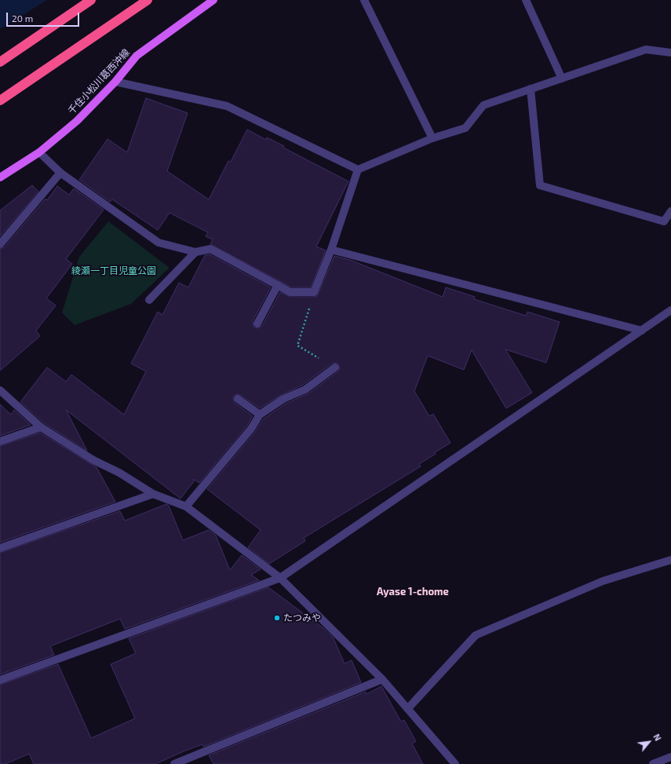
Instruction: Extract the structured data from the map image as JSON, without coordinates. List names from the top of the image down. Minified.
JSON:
{"streets":{"main road":["千住小松川葛西沖線"]},"districts":["Ayase 1-chome"],"parks":["綾瀬一丁目児童公園"],"places":["たつみや"],"scale_bar":"20 m","north":"top right"}
